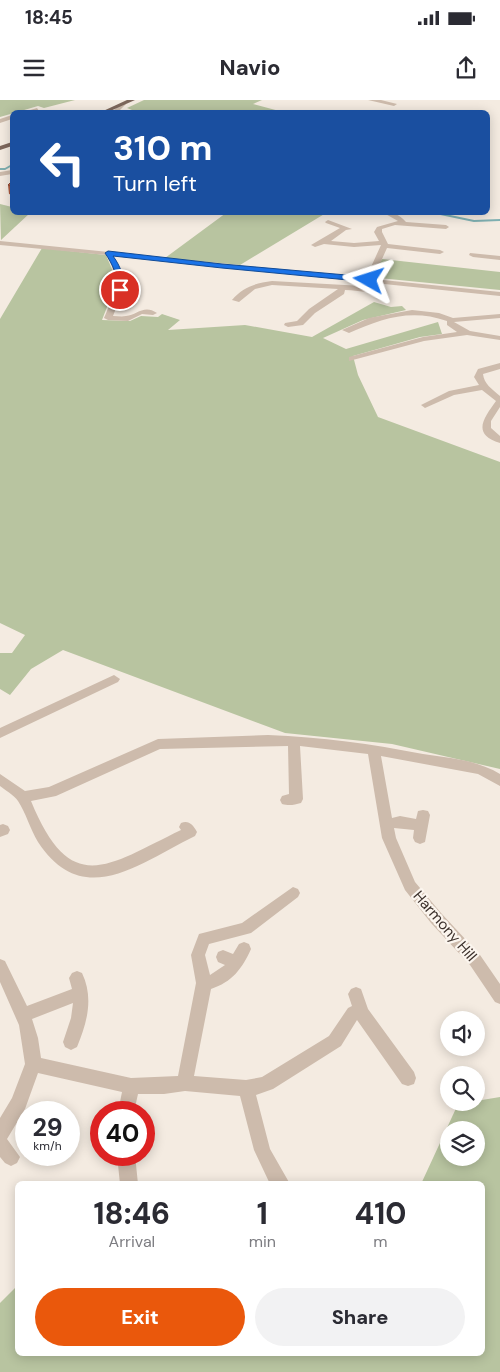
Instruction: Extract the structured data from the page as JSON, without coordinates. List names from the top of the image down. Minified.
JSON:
{"streets":{"street":["Harmony Hill"]},"page":{"status":"18:45","header":"Navio","turn":["310 m","Turn left"],"speed":"29 km/h","limit":"40","eta":["18:46","Arrival","1","min","410","m"],"buttons":["Exit","Share"]}}
